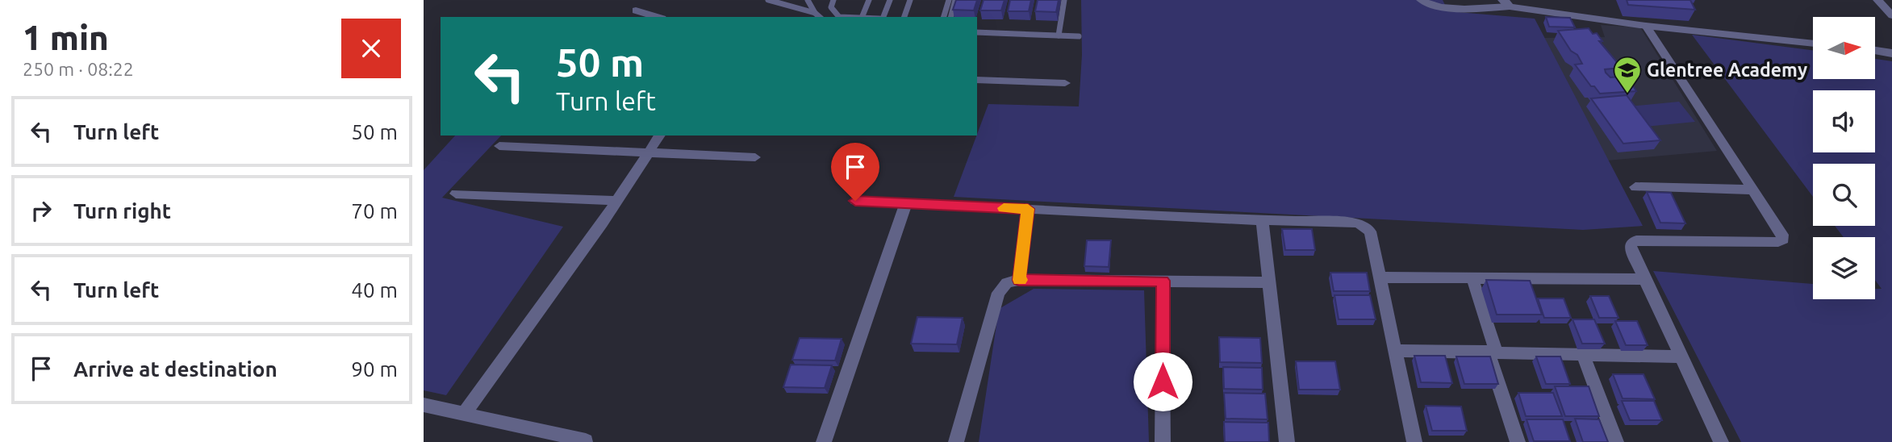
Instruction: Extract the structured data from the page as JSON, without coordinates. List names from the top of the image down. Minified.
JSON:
{"places":{"school or university":["Glentree Academy"]},"north":"right","page":{"heading":["1 min","250 m · 08:22"],"turn":["50 m","Turn left"],"list":[{"name":"Turn left","value":"50 m"},{"name":"Turn right","value":"70 m"},{"name":"Turn left","value":"40 m"},{"name":"Arrive at destination","value":"90 m"}]}}
